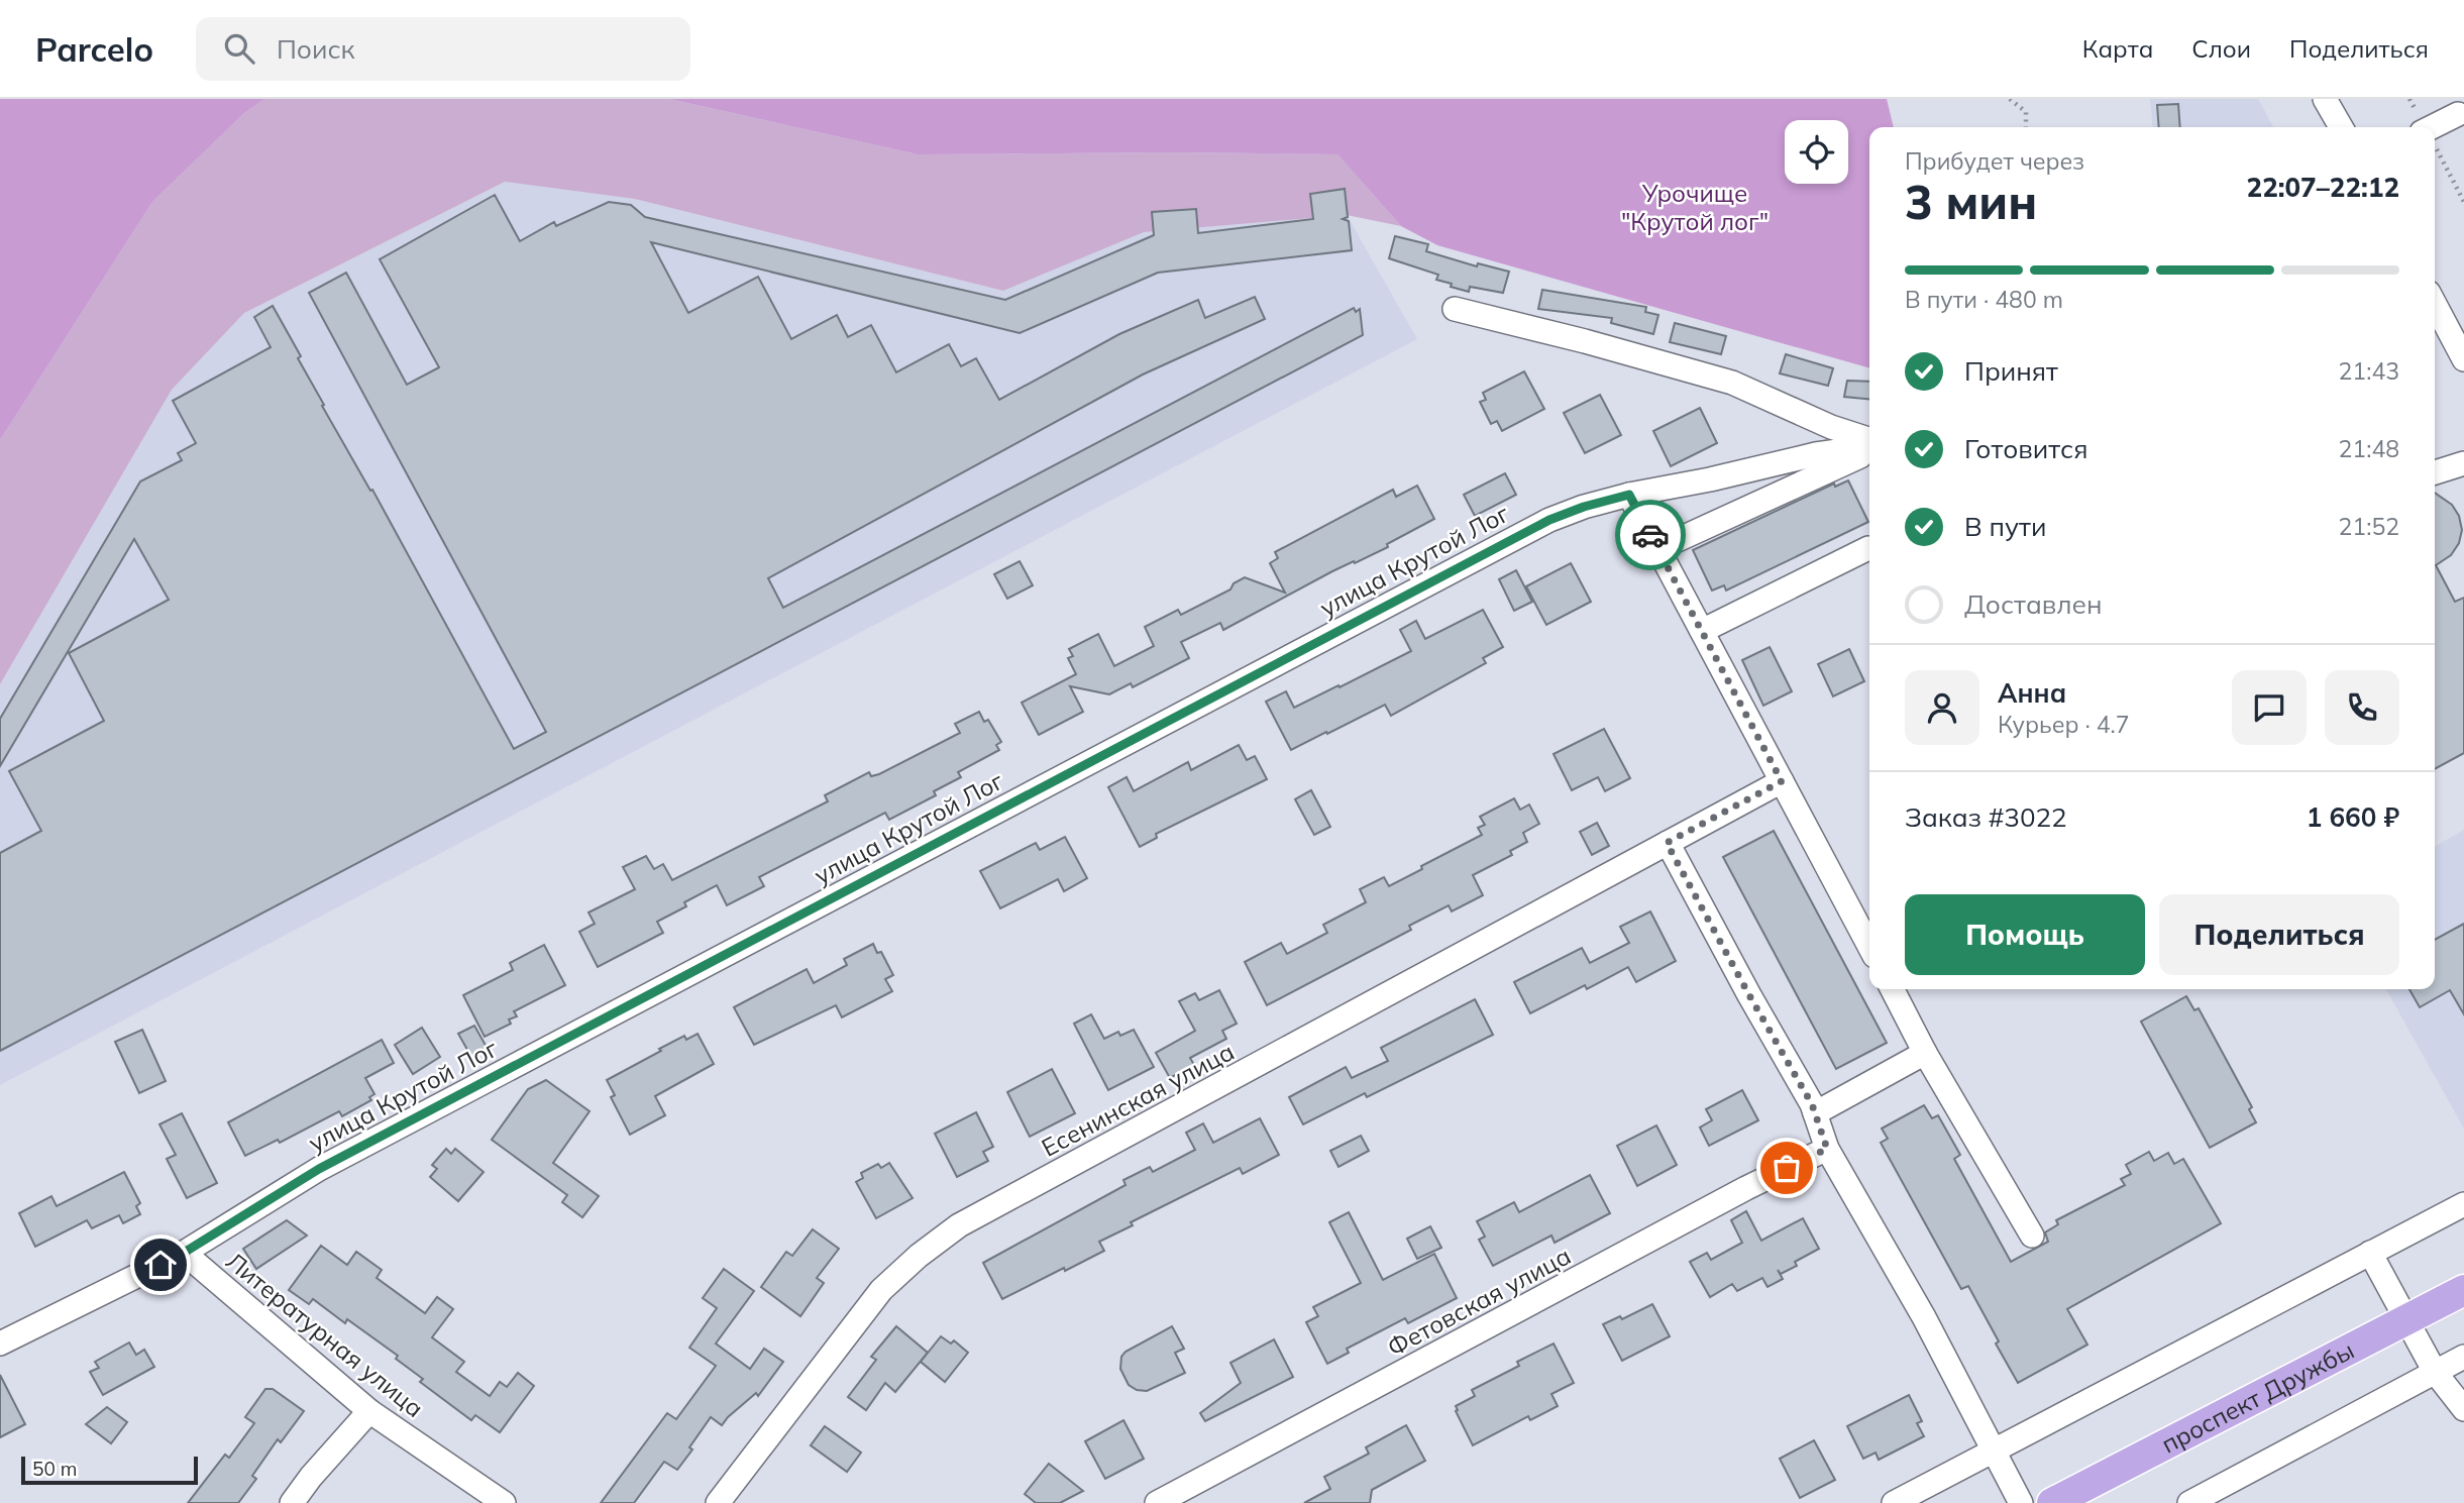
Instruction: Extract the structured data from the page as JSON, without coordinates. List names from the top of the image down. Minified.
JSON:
{"streets":{"main road":["проспект Дружбы"],"street":["улица Крутой Лог","Есенинская улица","Фетовская улица","Литературная улица"]},"crossings":[["улица Крутой Лог","Литературная улица"]],"parks":["Урочище \"Крутой лог\""],"scale_bar":"50 m","page":{"header":"Parcelo","search":"Поиск","nav":["Карта","Слои","Поделиться"],"heading":["3 мин","Прибудет через","22:07–22:12"],"panel":["Анна","Курьер · 4.7","Заказ #3022","1 660 ₽"],"bar":"В пути · 480 m","list":[["Принят","21:43"],["Готовится","21:48"],["В пути","21:52"],"Доставлен"],"buttons":["Помощь","Поделиться"],"scale":"50 m"}}
